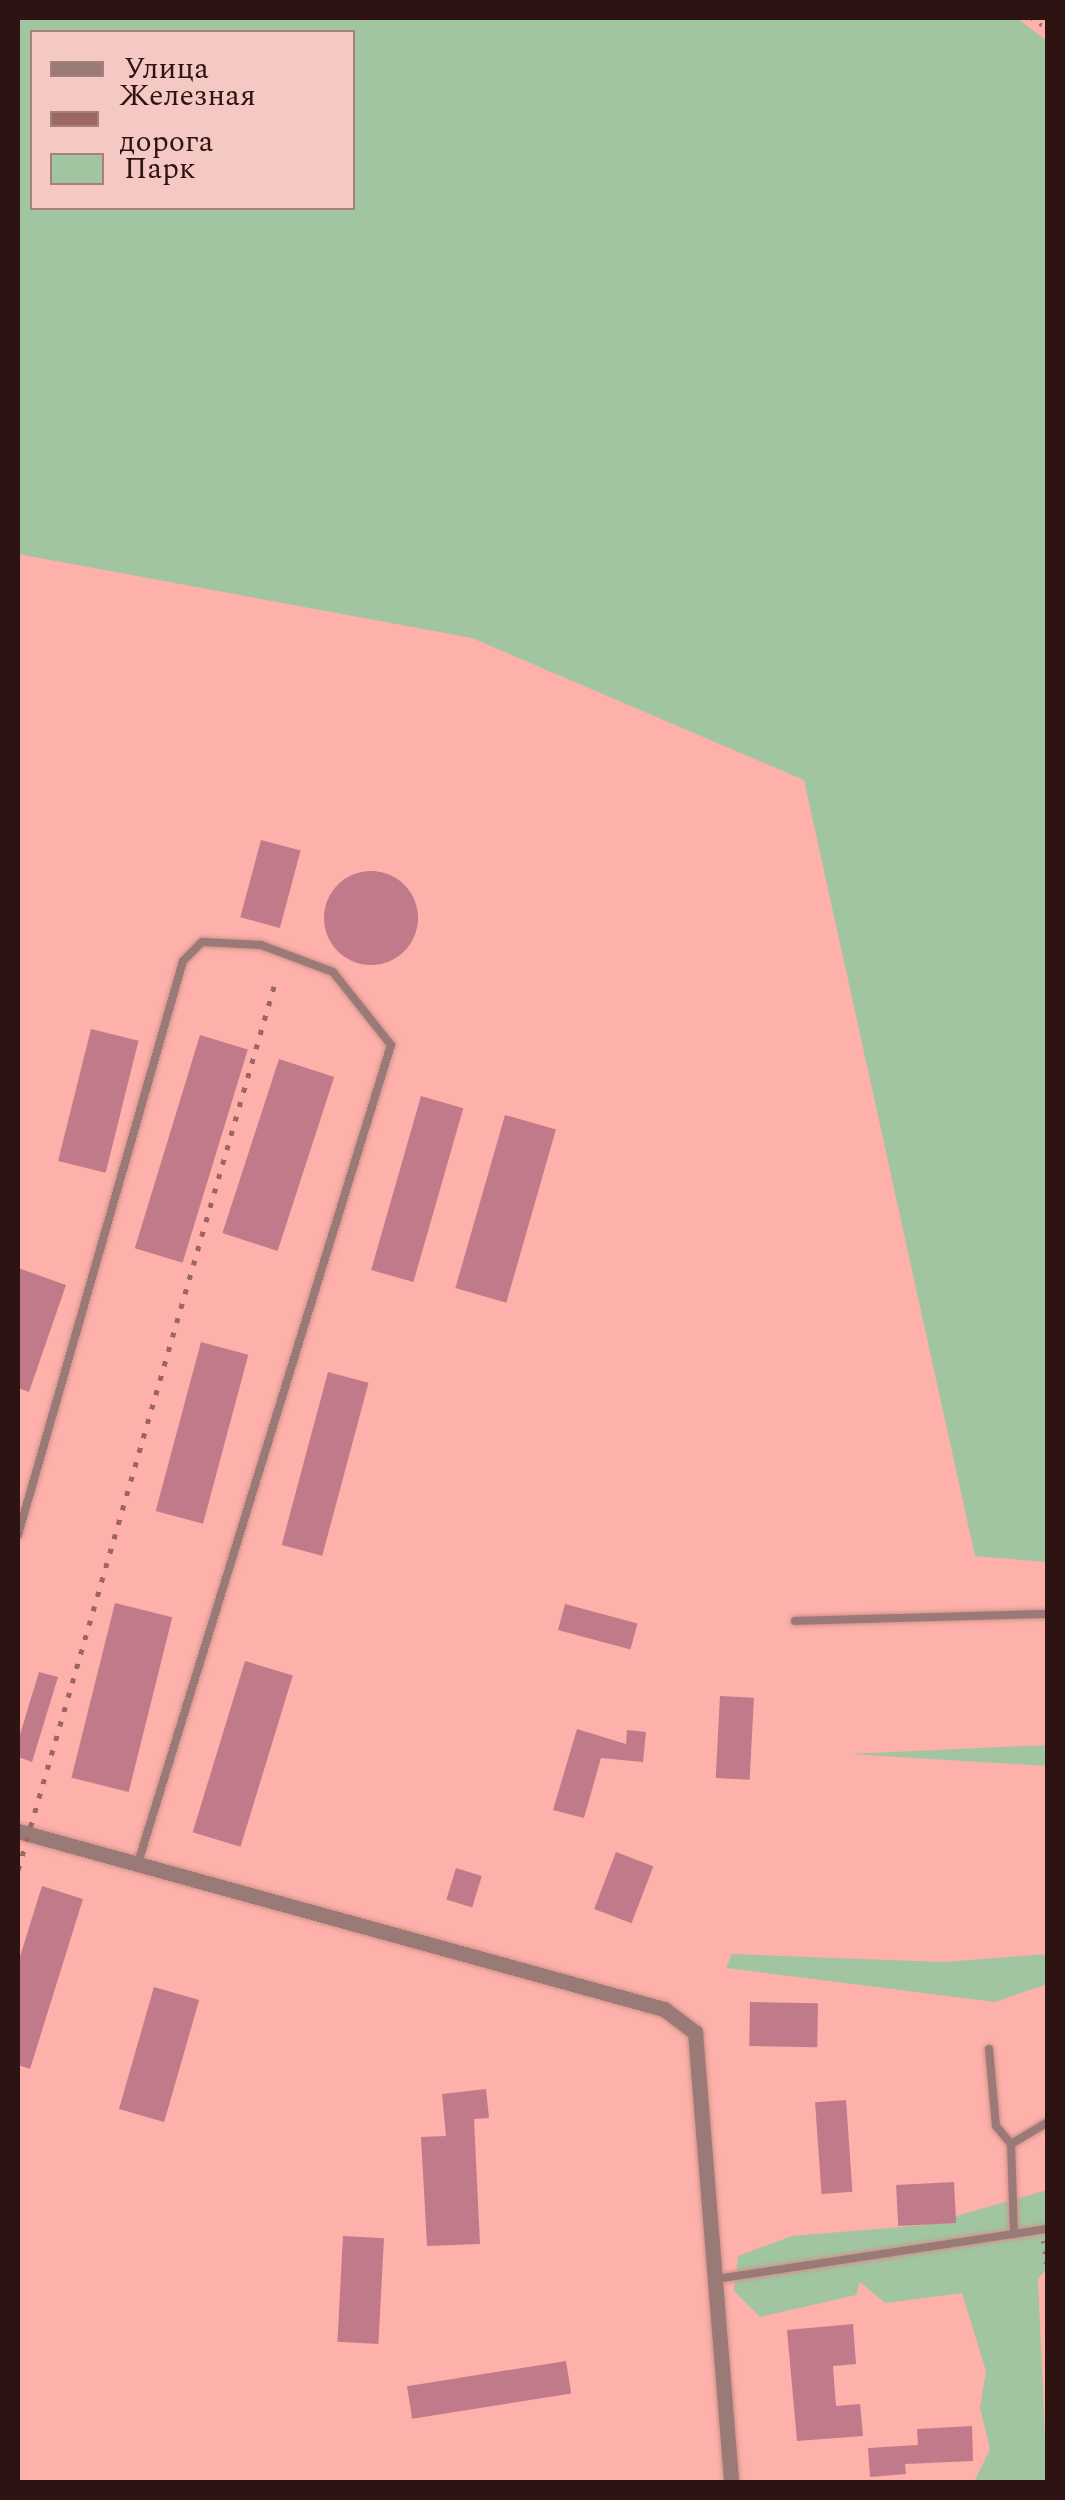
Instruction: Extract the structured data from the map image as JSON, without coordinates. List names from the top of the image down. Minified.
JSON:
{"legend":["Улица","Железная дорога","Парк"]}
